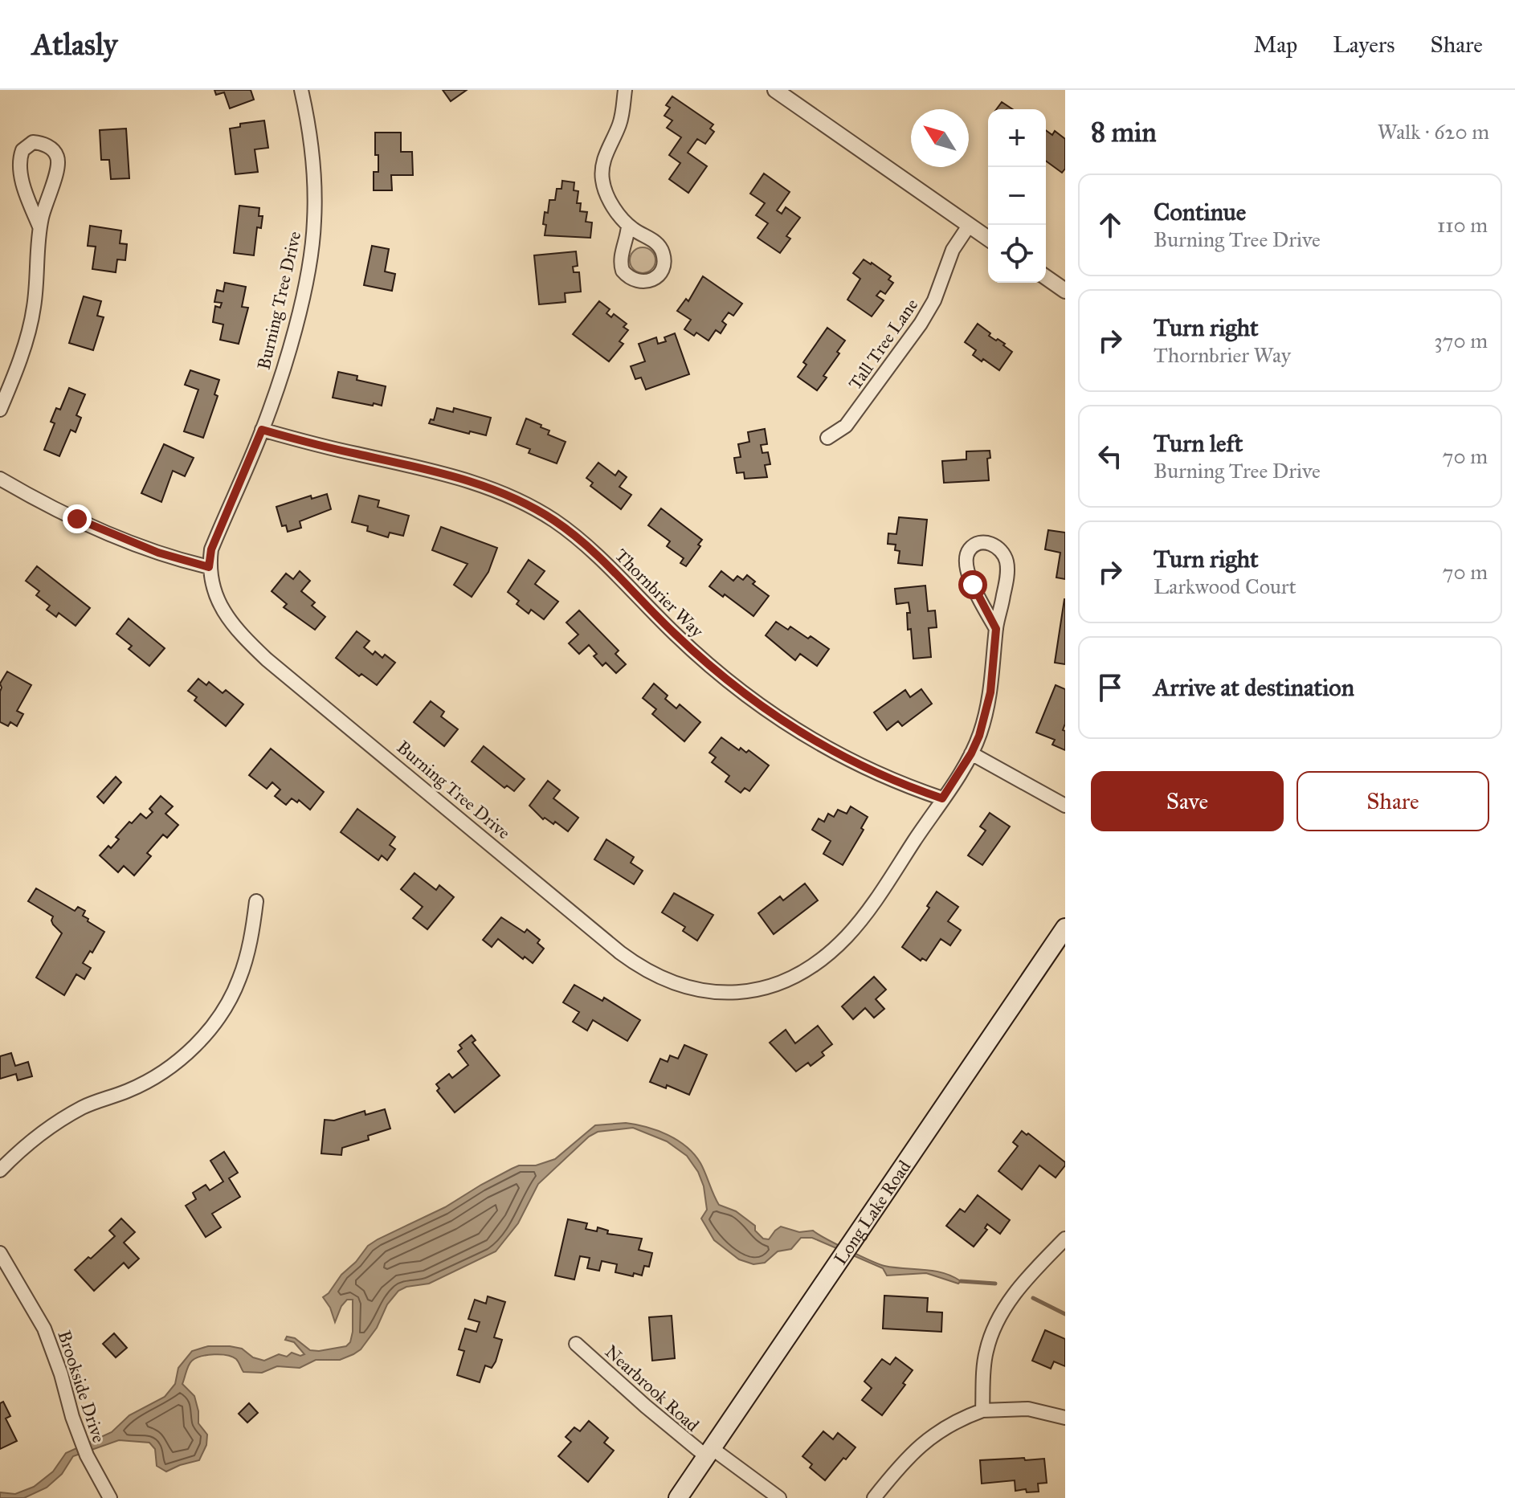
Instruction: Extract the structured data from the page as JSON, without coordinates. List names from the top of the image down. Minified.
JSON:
{"streets":{"main road":["Long Lake Road"],"street":["Burning Tree Drive","Tall Tree Lane","Thornbrier Way","Brookside Drive","Nearbrook Road"]},"crossings":[["Burning Tree Drive","Thornbrier Way"],["Long Lake Road","Nearbrook Road"]],"north":"top left","page":{"header":"Atlasly","nav":["Map","Layers","Share"],"heading":["8 min","Walk · 620 m"],"map_buttons":["+","−"],"list":[["Continue","Burning Tree Drive","110 m"],["Turn right","Thornbrier Way","370 m"],["Turn left","Burning Tree Drive","70 m"],["Turn right","Larkwood Court","70 m"],"Arrive at destination"],"buttons":["Save","Share"]}}
